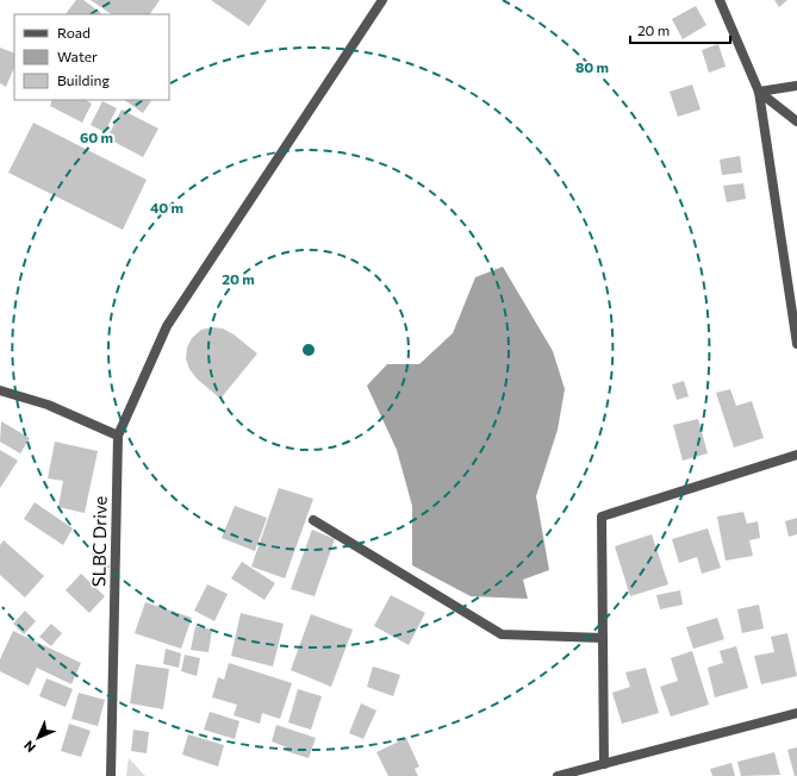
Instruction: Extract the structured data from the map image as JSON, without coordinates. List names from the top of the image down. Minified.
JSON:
{"streets":{"street":["SLBC Drive"]},"legend":["Road","Water","Building"],"scale_bar":"20 m","north":"bottom left","rings":["80 m","60 m","40 m","20 m"]}
